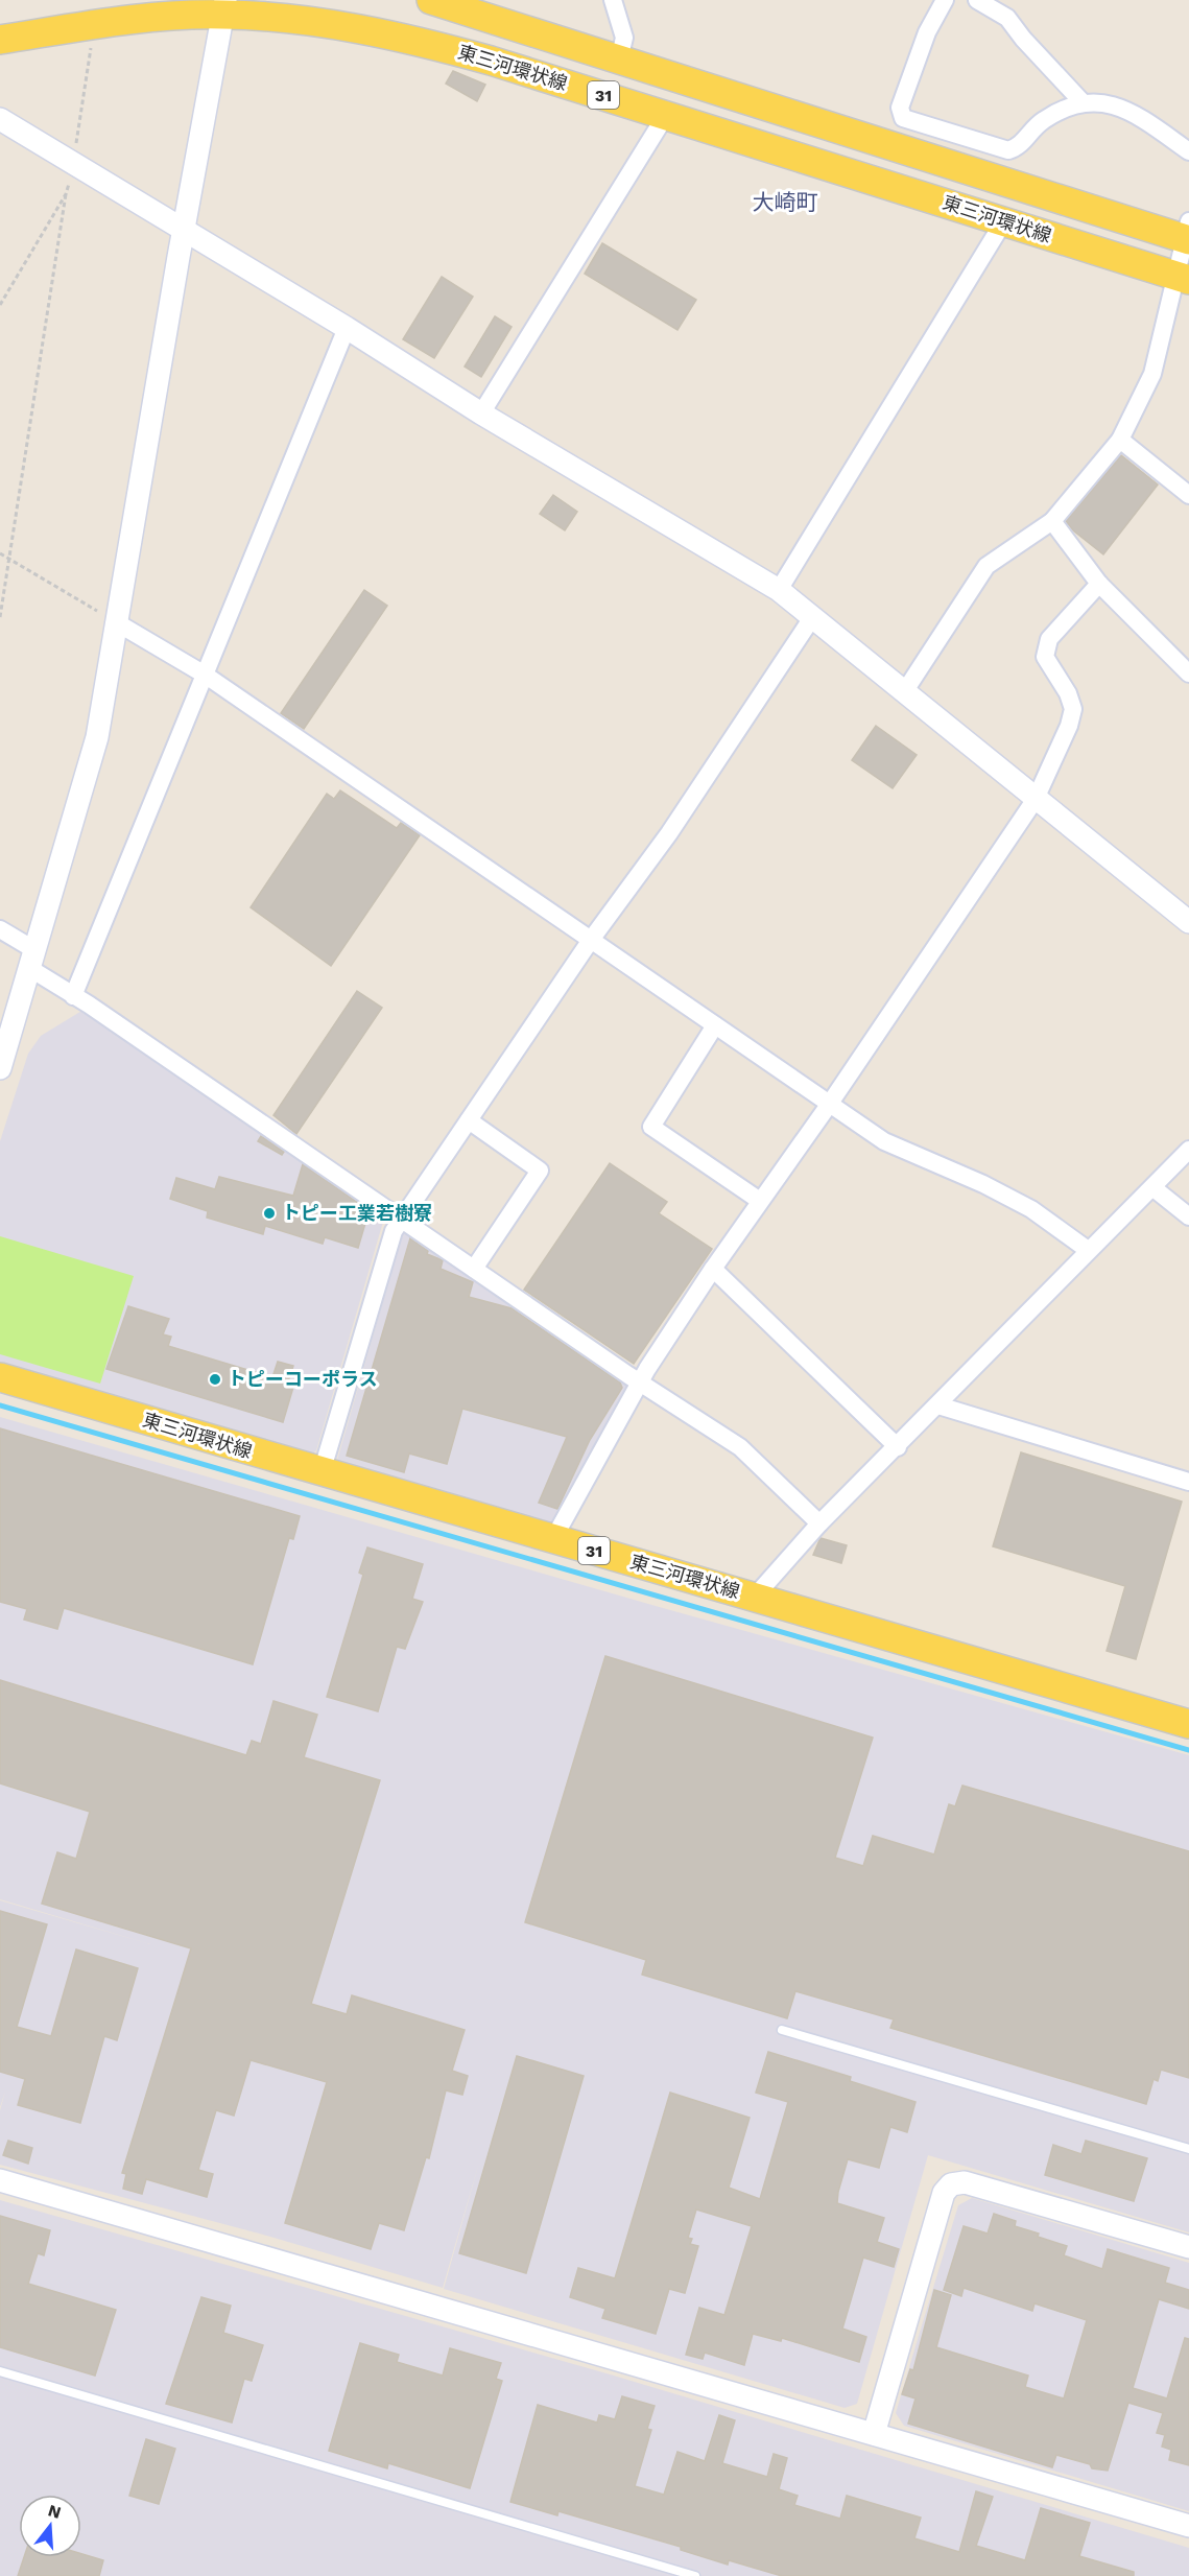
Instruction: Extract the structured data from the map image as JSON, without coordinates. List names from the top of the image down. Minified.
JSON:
{"streets":{"main road":["東三河環状線","31"]},"districts":["大崎町"],"places":["トピー工業若樹寮","トピーコーポラス"],"north":"top"}
